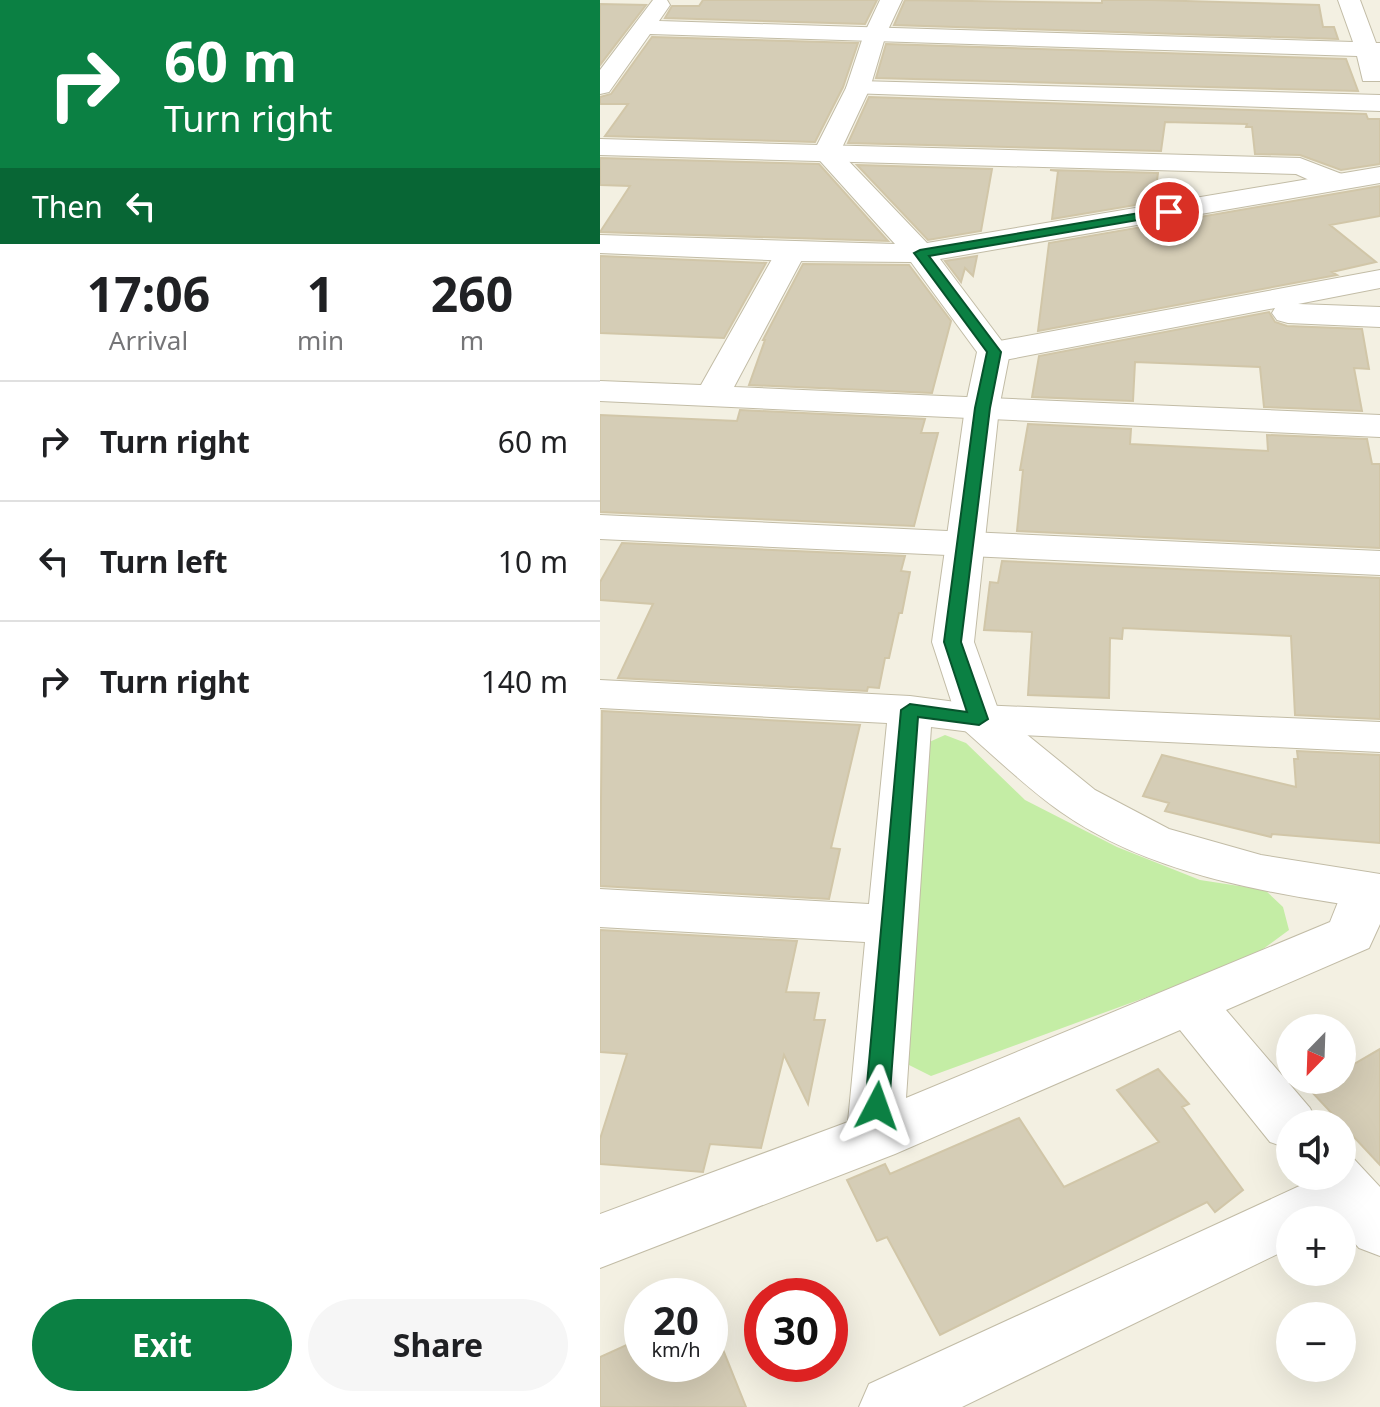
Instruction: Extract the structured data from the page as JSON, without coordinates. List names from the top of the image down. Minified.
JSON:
{"north":"bottom left","page":{"turn":["60 m","Turn right"],"then":"Then","eta":["17:06","Arrival","1","min","260","m"],"list":[{"name":"Turn right","value":"60 m"},{"name":"Turn left","value":"10 m"},{"name":"Turn right","value":"140 m"}],"map_buttons":["+","−"],"speed":"20 km/h","limit":"30","buttons":["Exit","Share"]}}
